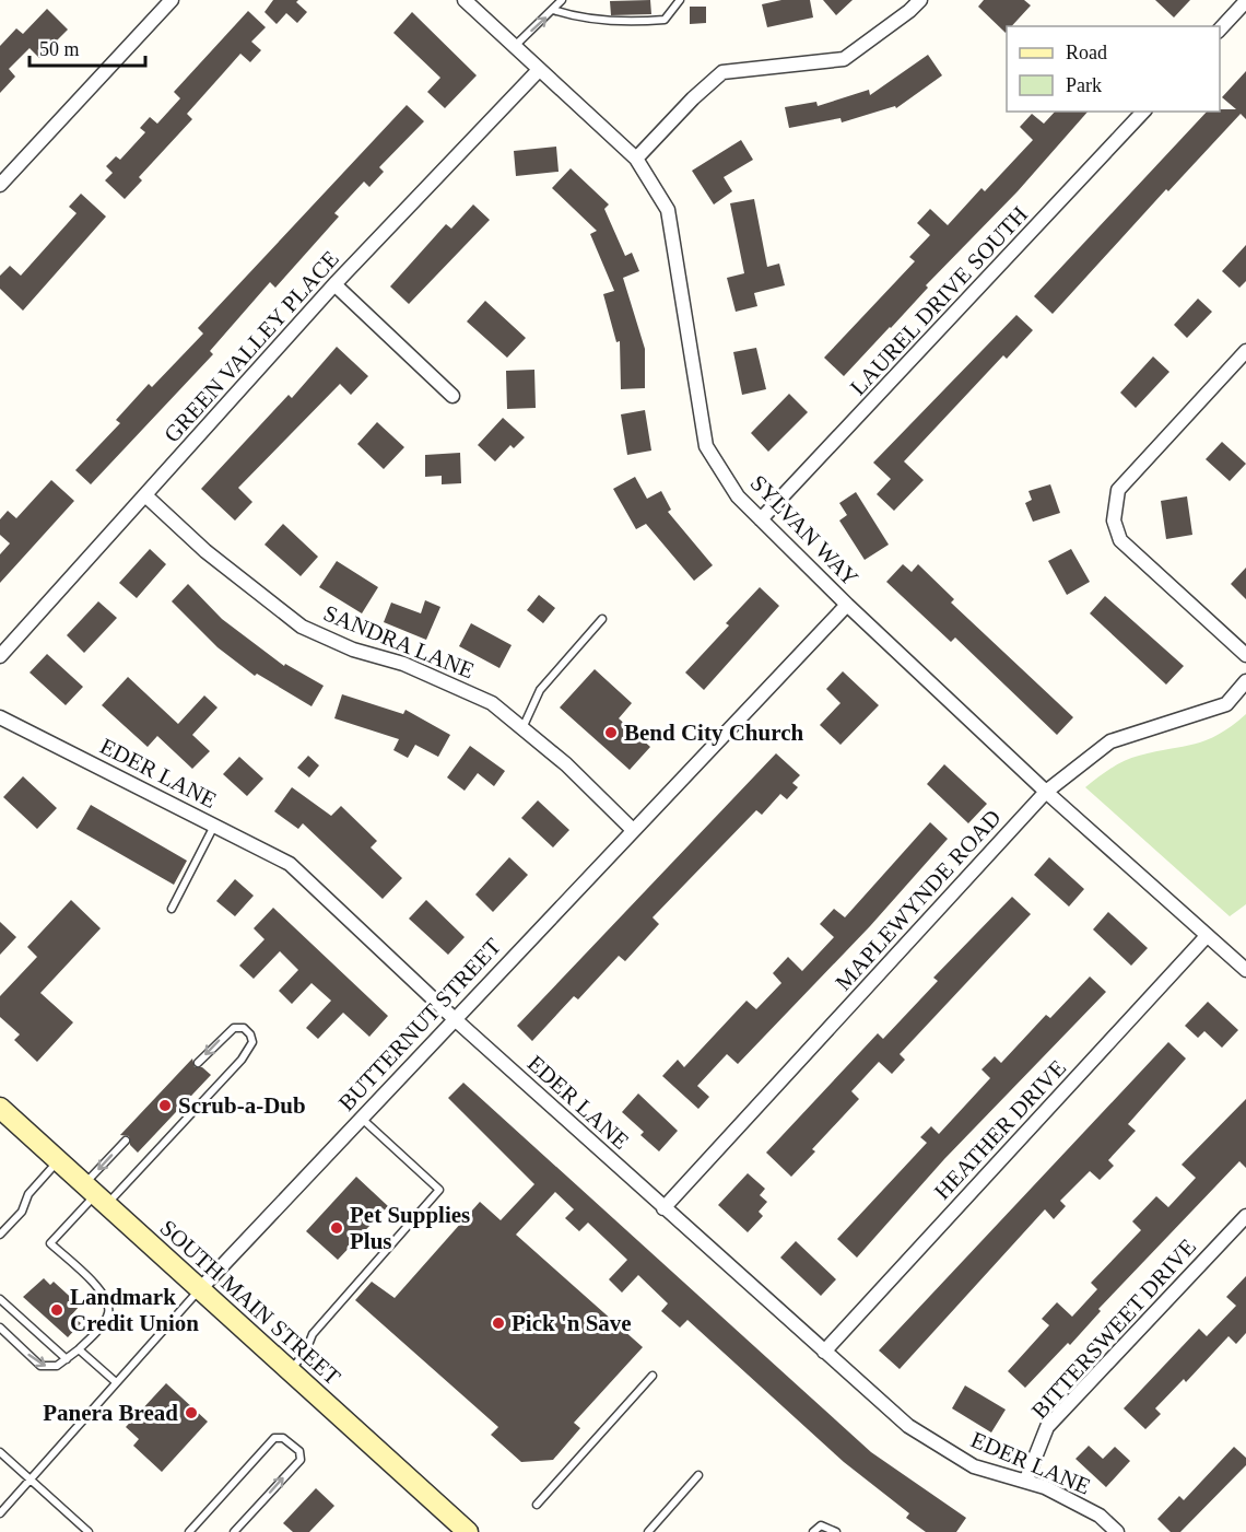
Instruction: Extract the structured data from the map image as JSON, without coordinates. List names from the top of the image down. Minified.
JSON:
{"streets":{"main road":["SOUTH MAIN STREET"],"street":["LAUREL DRIVE SOUTH","GREEN VALLEY PLACE","SYLVAN WAY","SANDRA LANE","EDER LANE","MAPLEWYNDE ROAD","BUTTERNUT STREET","HEATHER DRIVE","BITTERSWEET DRIVE"]},"crossings":[["LAUREL DRIVE SOUTH","SYLVAN WAY"],["GREEN VALLEY PLACE","SYLVAN WAY"],["GREEN VALLEY PLACE","SANDRA LANE"],["SYLVAN WAY","MAPLEWYNDE ROAD"],["SYLVAN WAY","BUTTERNUT STREET"],["SYLVAN WAY","HEATHER DRIVE"],["SANDRA LANE","BUTTERNUT STREET"],["EDER LANE","MAPLEWYNDE ROAD"],["EDER LANE","BUTTERNUT STREET"],["EDER LANE","HEATHER DRIVE"],["EDER LANE","BITTERSWEET DRIVE"],["BUTTERNUT STREET","SOUTH MAIN STREET"]],"places":["Bend City Church","Scrub-a-Dub","Pet Supplies Plus","Landmark Credit Union","Pick 'n Save","Panera Bread"],"legend":["Road","Park"],"scale_bar":"50 m"}
